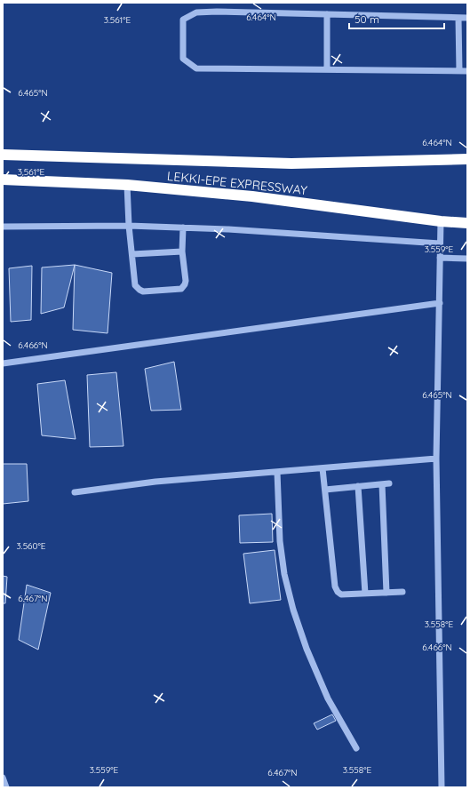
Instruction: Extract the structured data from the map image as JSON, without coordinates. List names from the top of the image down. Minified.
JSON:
{"streets":{"highway":["LEKKI-EPE EXPRESSWAY"]},"scale_bar":"50 m","coordinates":["6.464°N","3.561°E","6.465°N","3.559°E","6.466°N","3.560°E","6.467°N","3.558°E"]}
